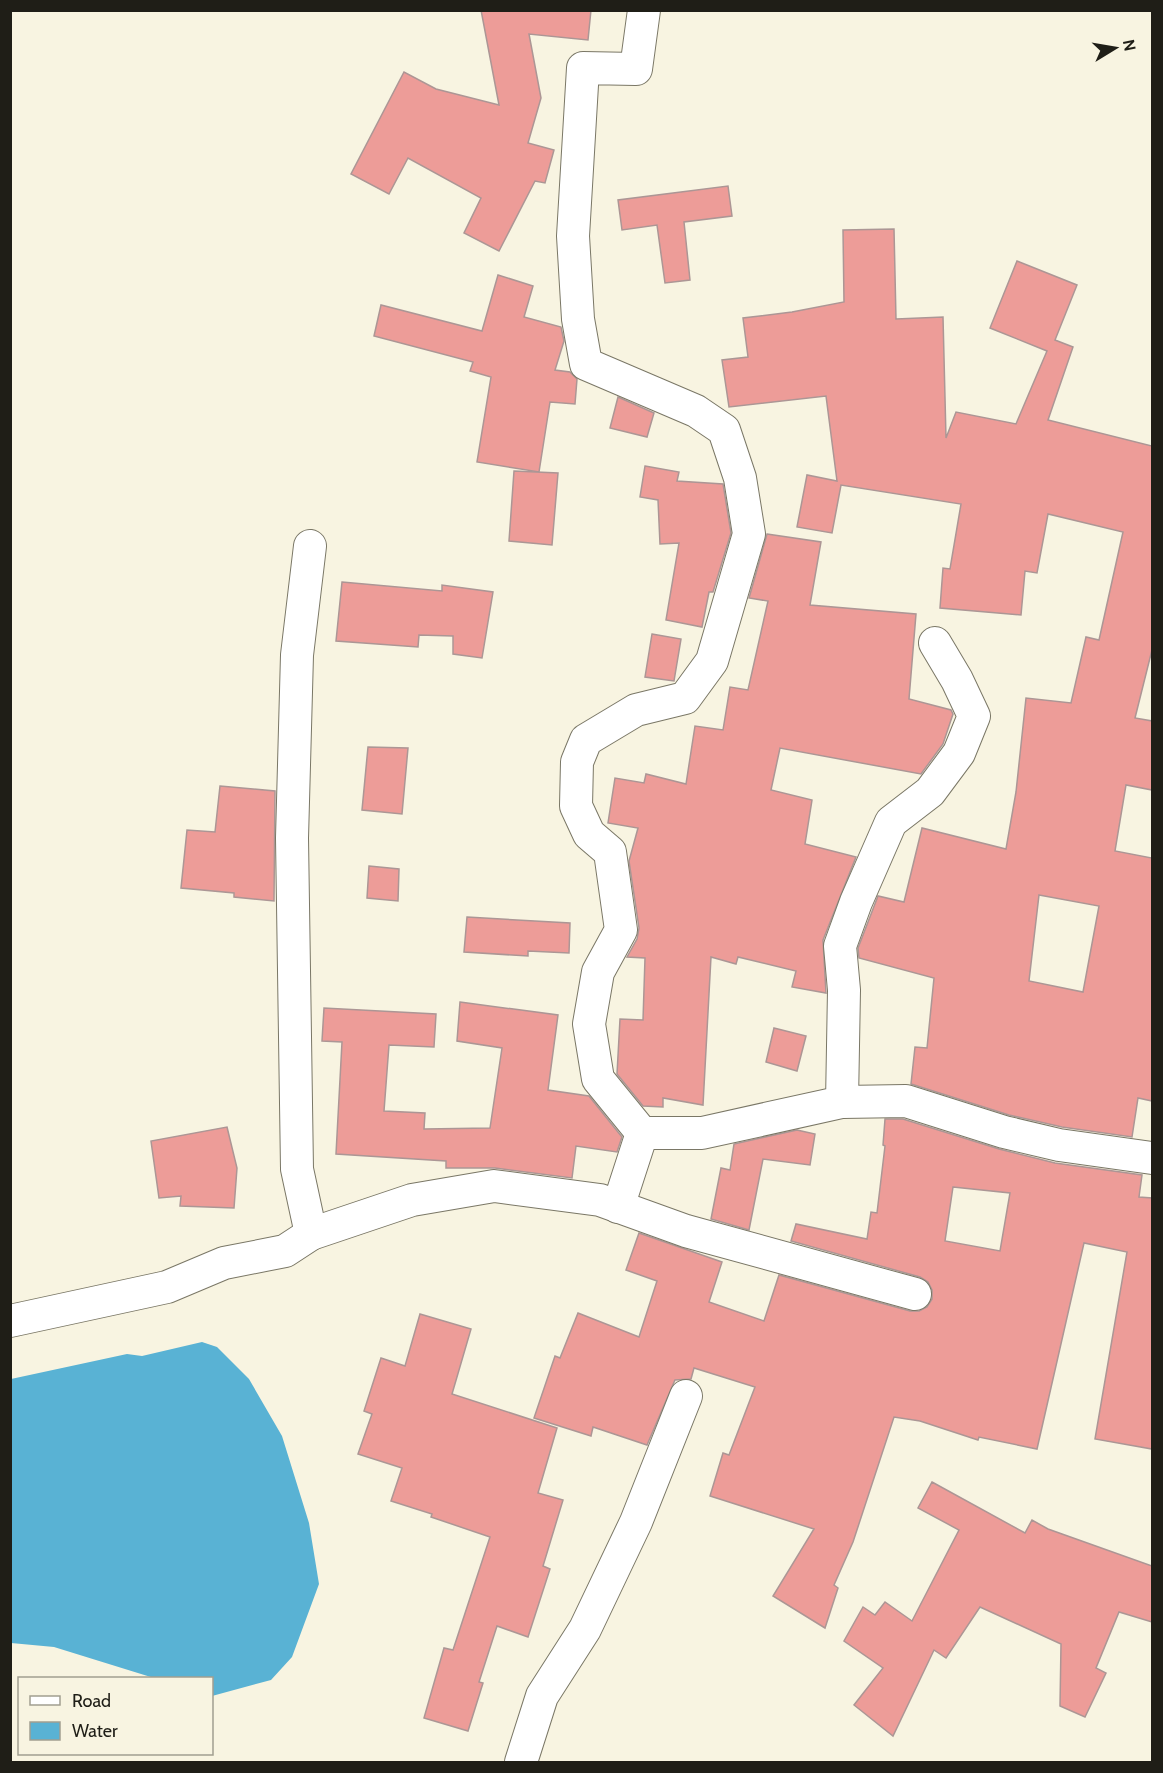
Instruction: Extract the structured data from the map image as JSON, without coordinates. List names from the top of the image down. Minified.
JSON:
{"legend":["Road","Water"],"north":"right"}
